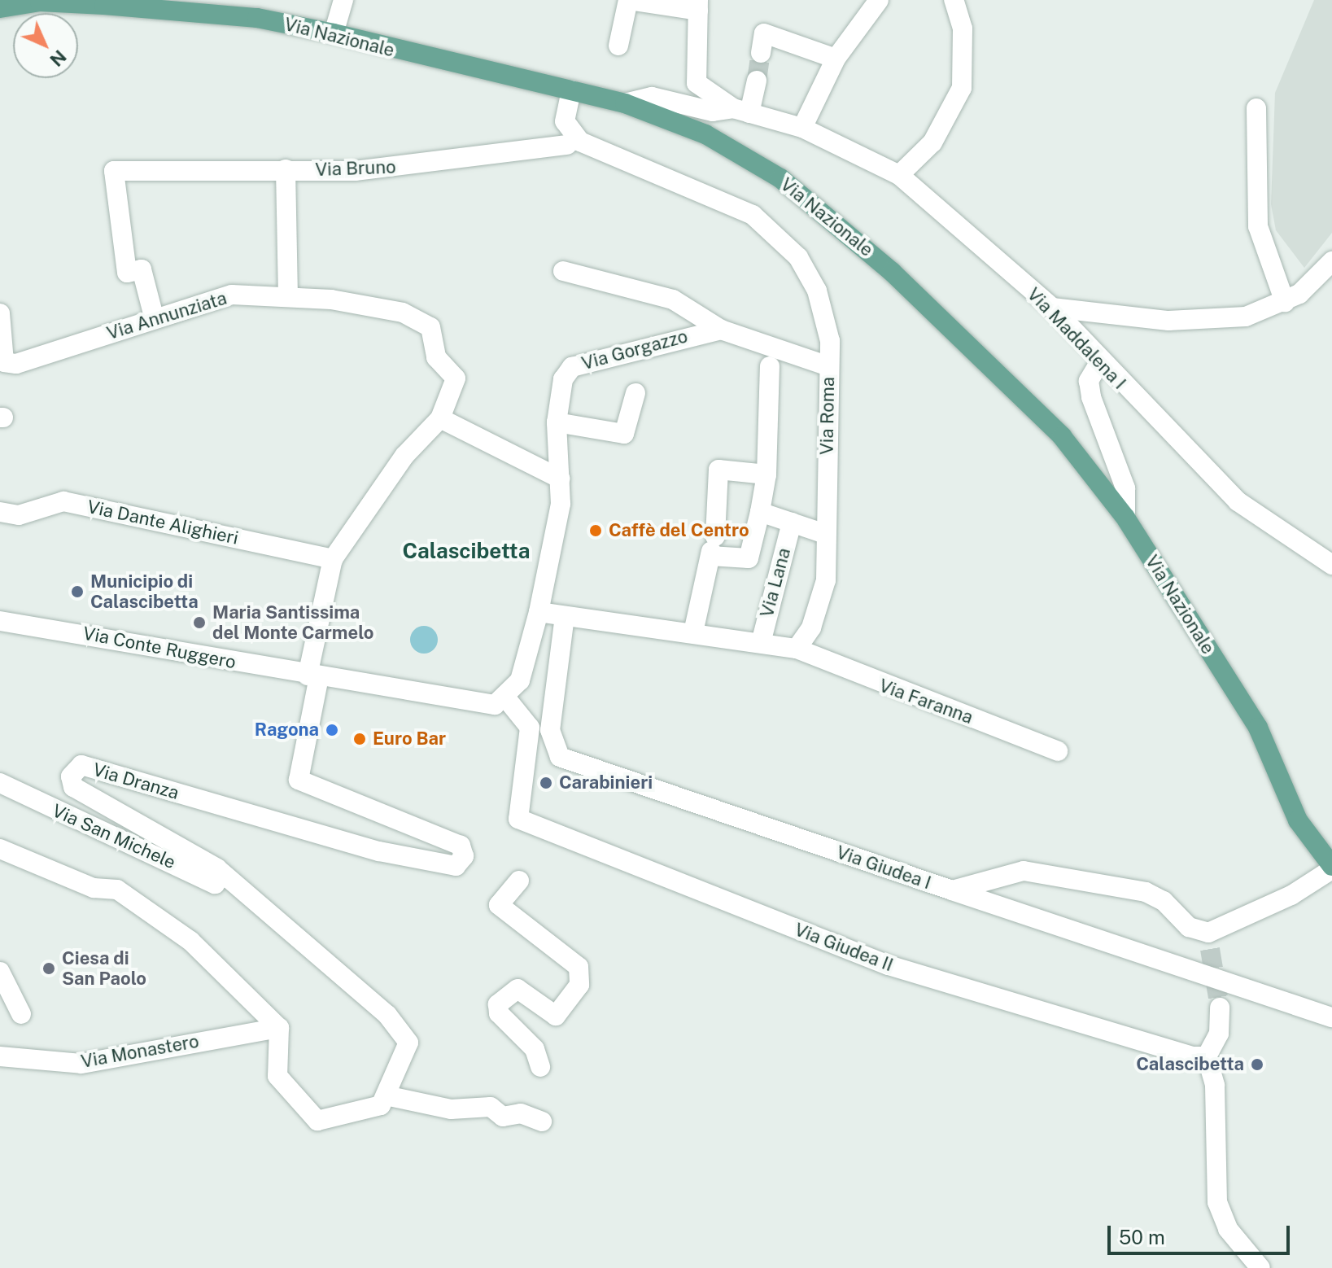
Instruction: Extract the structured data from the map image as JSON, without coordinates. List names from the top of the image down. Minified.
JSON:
{"streets":{"main road":["Via Nazionale"],"street":["Via Bruno","Via Annunziata","Via Maddalena I","Via Gorgazzo","Via Roma","Via Dante Alighieri","Via Lana","Via Conte Ruggero","Via Faranna","Via Dranza","Via San Michele","Via Giudea I","Via Giudea II","Via Monastero"]},"crossings":[["Via Nazionale","Via Roma"],["Via Nazionale","Via Giudea I"],["Via Bruno","Via Annunziata"],["Via Gorgazzo","Via Roma"],["Via Gorgazzo","Via Conte Ruggero"],["Via Gorgazzo","Via Giudea II"],["Via Roma","Via Faranna"],["Via Conte Ruggero","Via Dranza"],["Via Conte Ruggero","Via Giudea II"],["Via Dranza","Via San Michele"]],"districts":["Calascibetta"],"places":["Caffè del Centro","Municipio di Calascibetta","Maria Santissima del Monte Carmelo","Ragona","Euro Bar","Carabinieri","Ciesa di San Paolo","Calascibetta"],"scale_bar":"50 m","north":"bottom right"}
